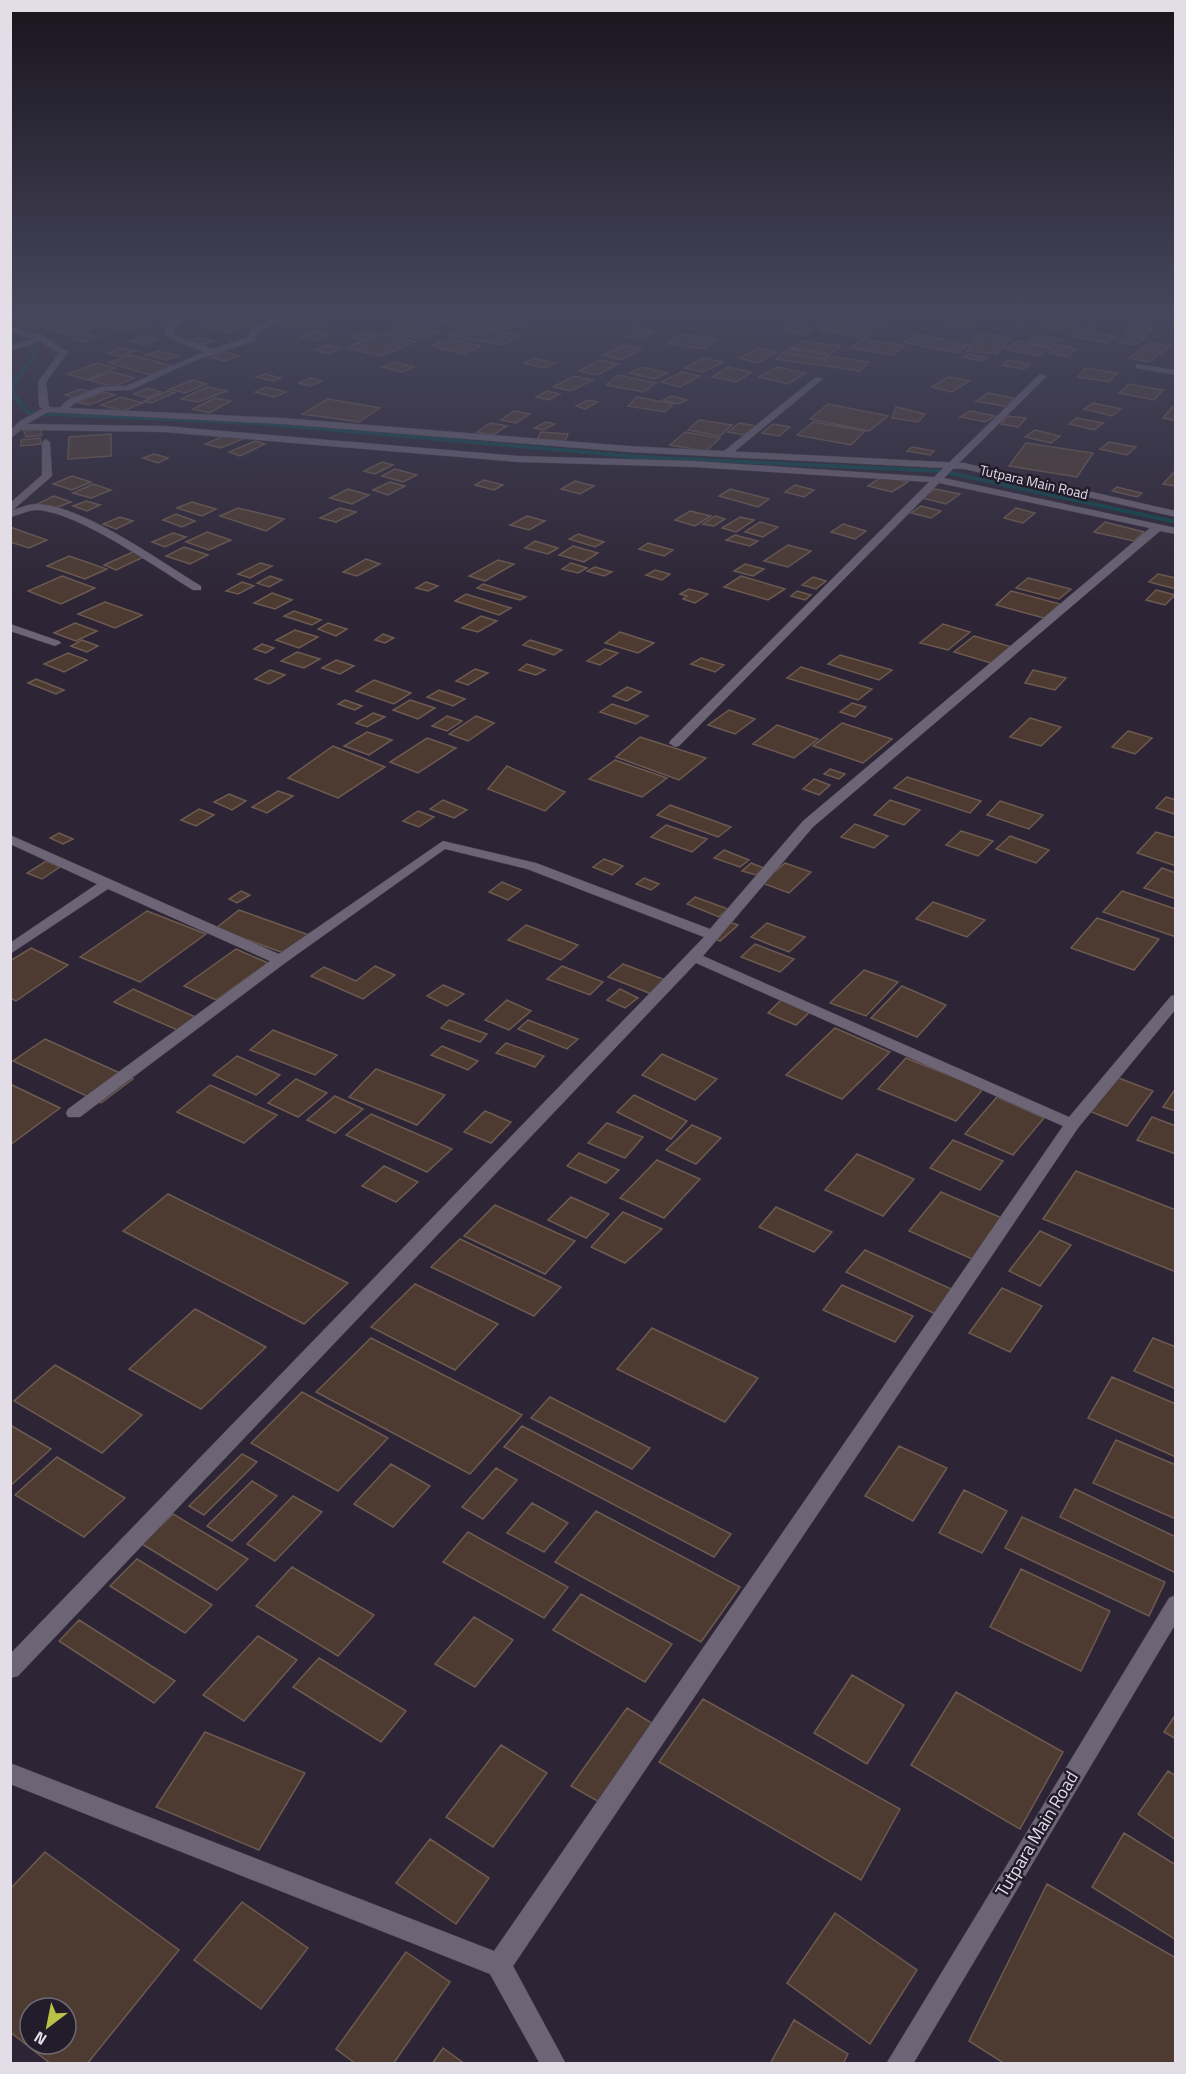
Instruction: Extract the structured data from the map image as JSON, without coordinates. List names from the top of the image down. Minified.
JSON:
{"streets":{"street":["Tutpara Main Road"]},"north":"bottom left"}
